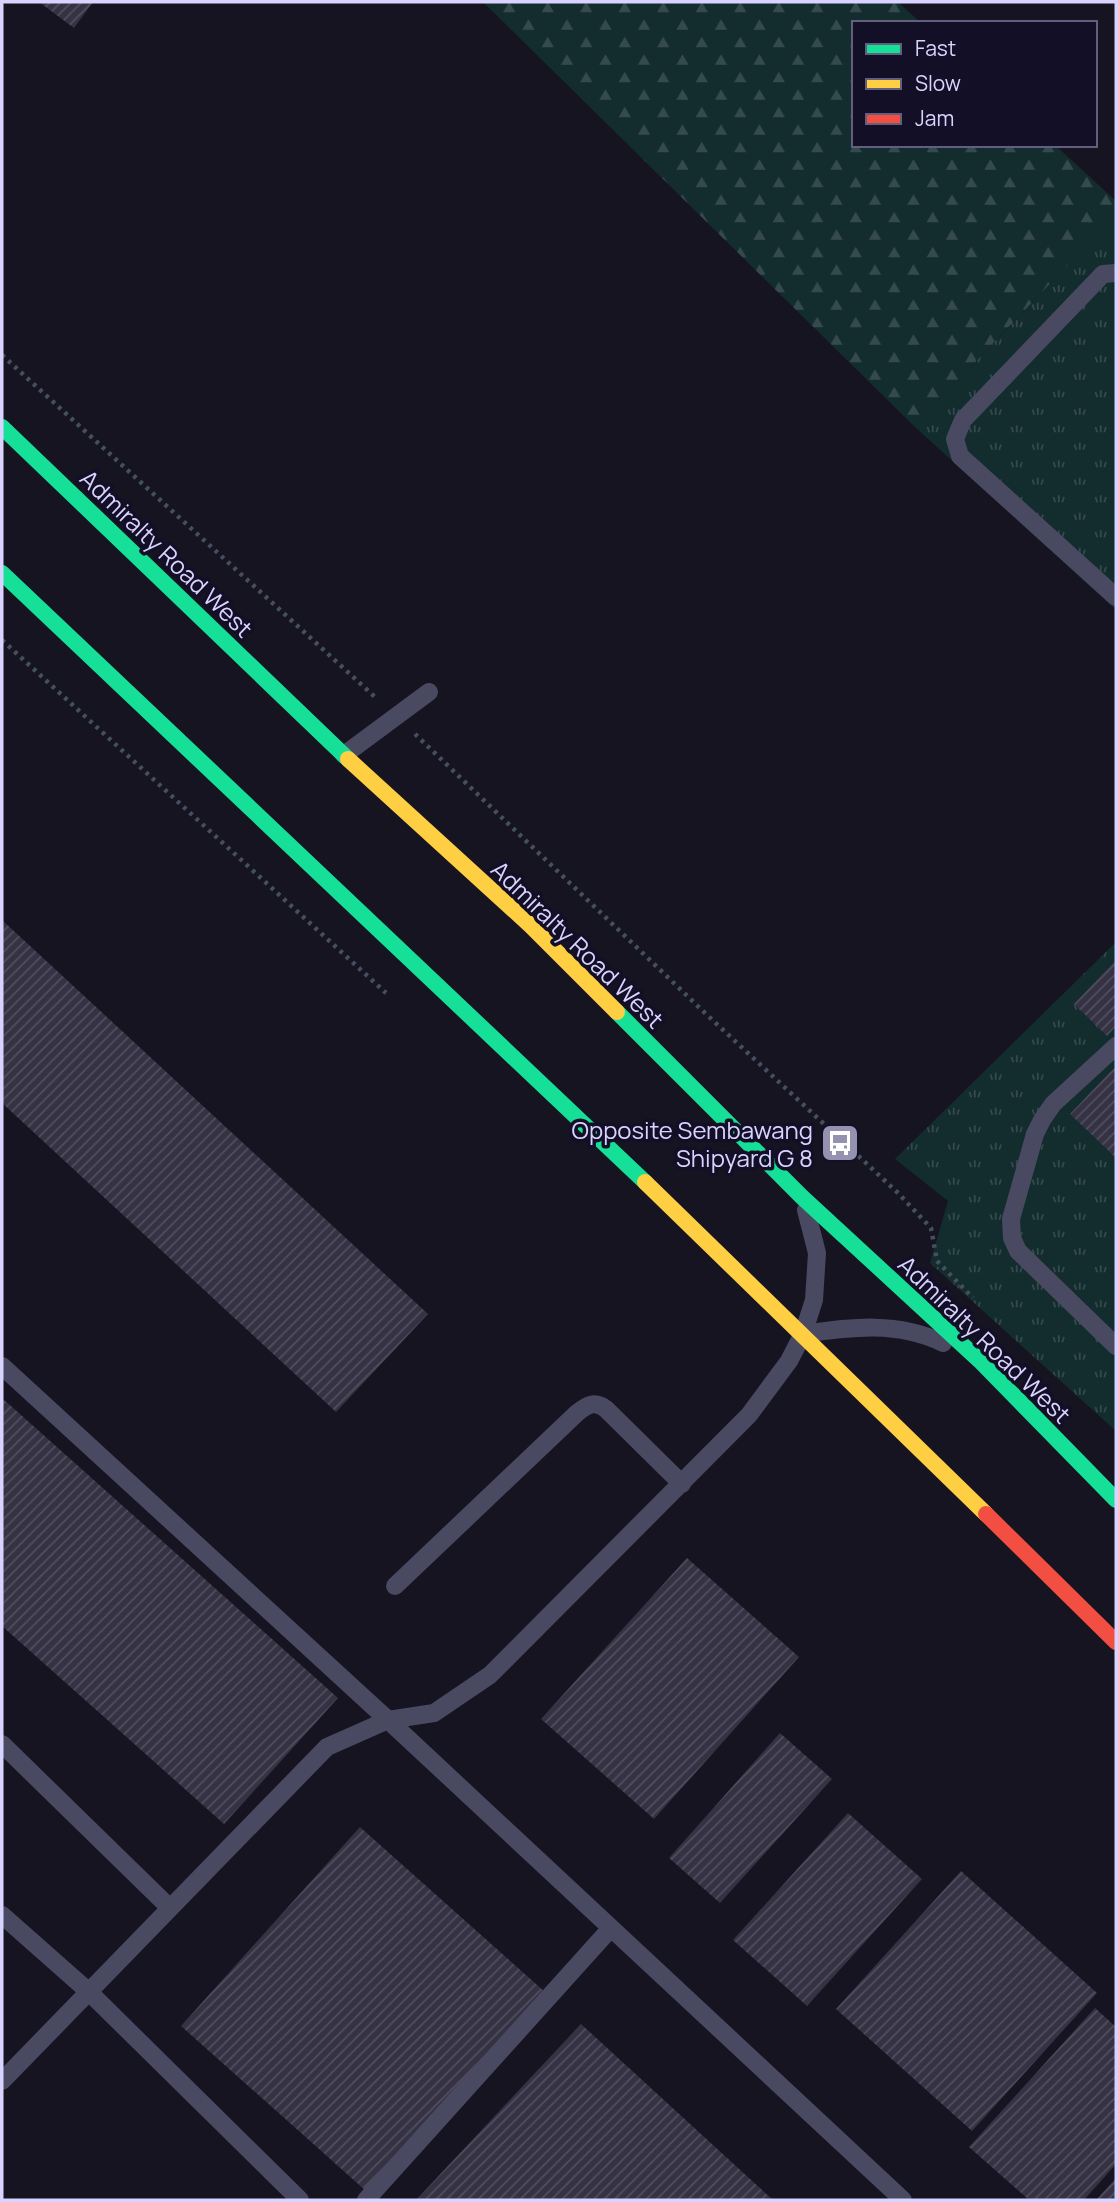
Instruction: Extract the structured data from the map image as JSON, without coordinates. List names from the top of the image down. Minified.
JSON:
{"streets":{"main road":["Admiralty Road West"]},"places":{"bus stop":["Opposite Sembawang Shipyard G 8"]},"legend":["Fast","Slow","Jam"]}
